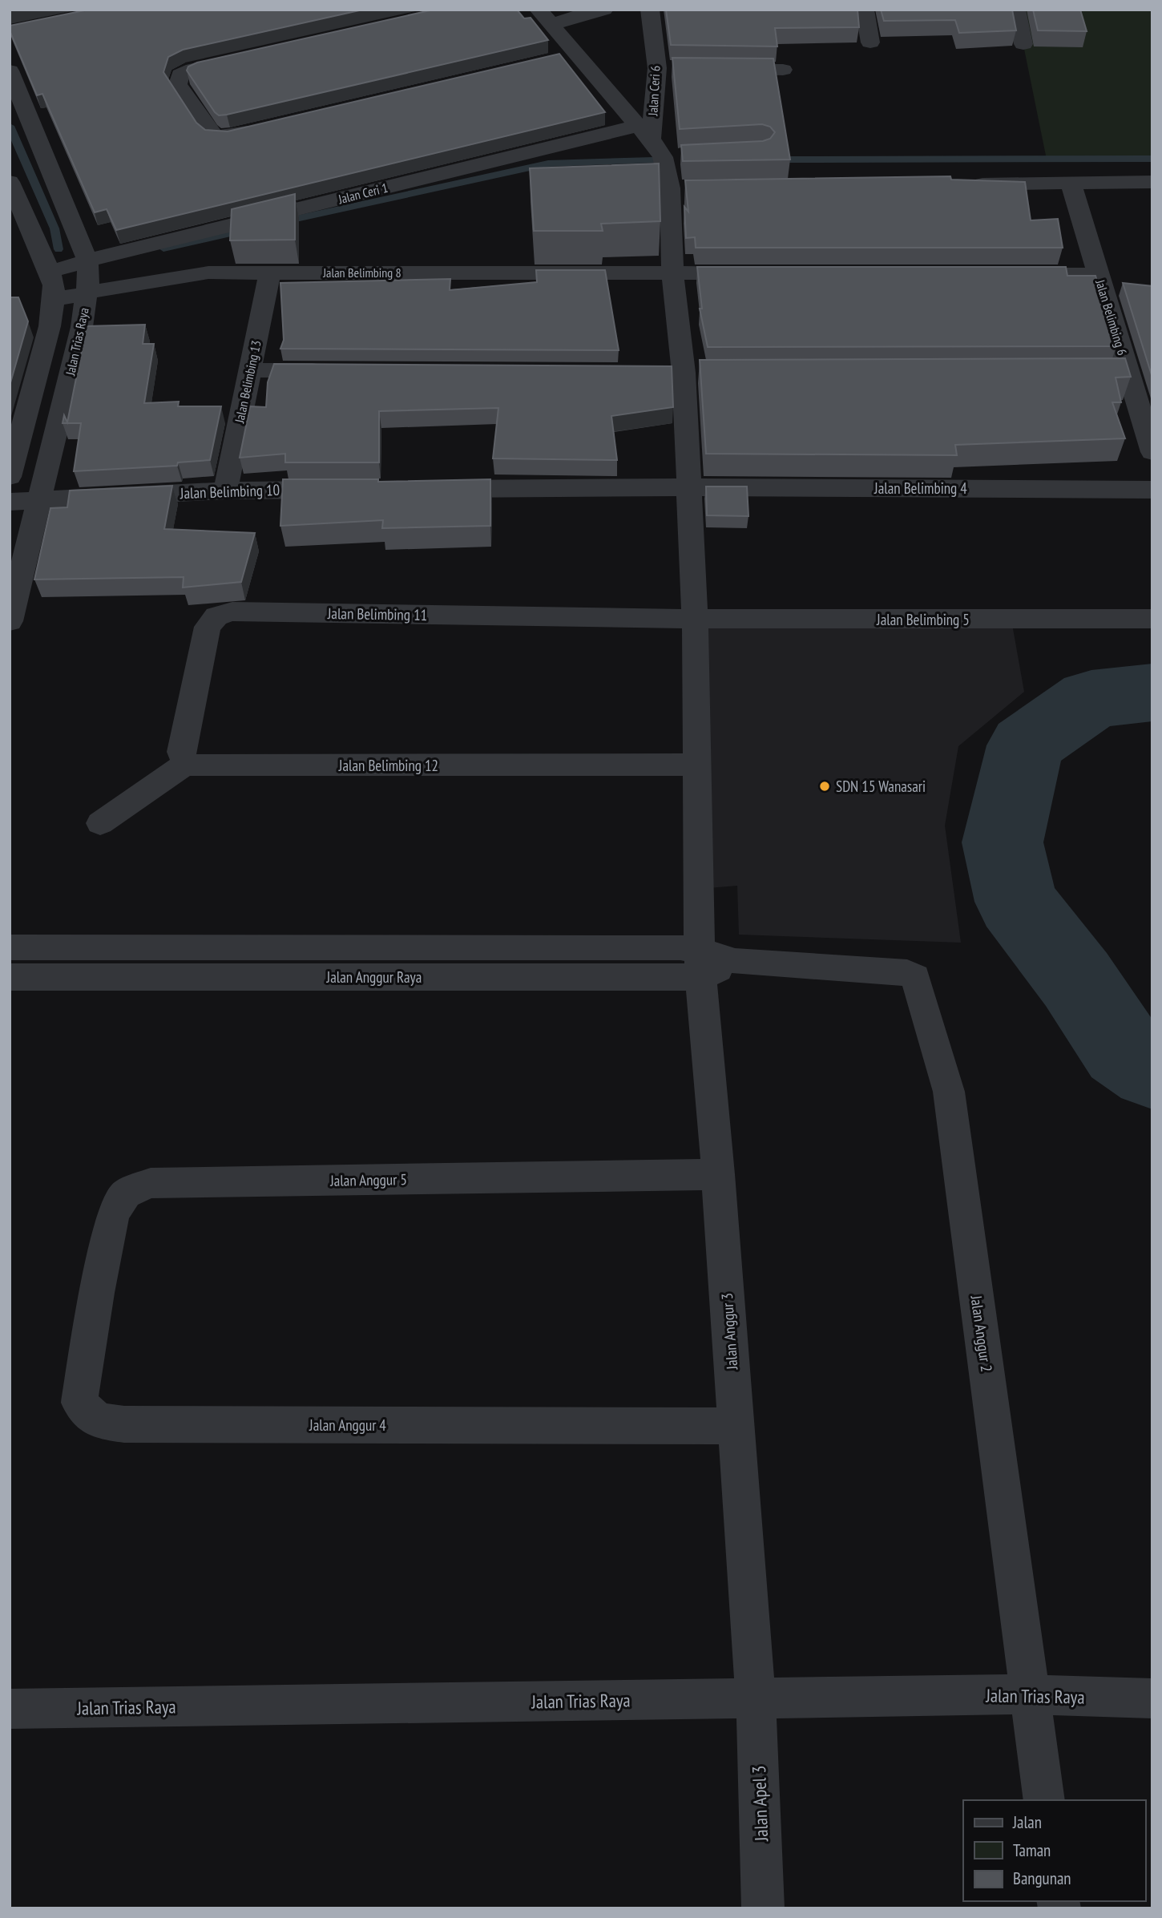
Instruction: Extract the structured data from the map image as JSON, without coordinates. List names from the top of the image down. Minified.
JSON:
{"streets":{"street":["Jalan Ceri 6","Jalan Ceri 1","Jalan Belimbing 8","Jalan Belimbing 6","Jalan Trias Raya","Jalan Belimbing 13","Jalan Belimbing 4","Jalan Belimbing 10","Jalan Belimbing 11","Jalan Belimbing 5","Jalan Belimbing 12","Jalan Anggur Raya","Jalan Anggur 5","Jalan Anggur 3","Jalan Anggur 2","Jalan Anggur 4","Jalan Apel 3"]},"crossings":[["Jalan Ceri 6","Jalan Ceri 1"],["Jalan Ceri 6","Jalan Anggur 3"],["Jalan Ceri 1","Jalan Trias Raya"],["Jalan Ceri 1","Jalan Anggur 3"],["Jalan Belimbing 8","Jalan Trias Raya"],["Jalan Belimbing 8","Jalan Belimbing 13"],["Jalan Belimbing 8","Jalan Anggur 3"],["Jalan Trias Raya","Jalan Belimbing 10"],["Jalan Trias Raya","Jalan Anggur 3"],["Jalan Trias Raya","Jalan Anggur 2"],["Jalan Trias Raya","Jalan Apel 3"],["Jalan Belimbing 13","Jalan Belimbing 10"],["Jalan Belimbing 4","Jalan Anggur 3"],["Jalan Belimbing 11","Jalan Belimbing 5"],["Jalan Belimbing 11","Jalan Belimbing 12"],["Jalan Belimbing 11","Jalan Anggur 3"],["Jalan Belimbing 5","Jalan Anggur 3"],["Jalan Belimbing 12","Jalan Anggur 3"],["Jalan Anggur Raya","Jalan Anggur 3"],["Jalan Anggur Raya","Jalan Anggur 2"],["Jalan Anggur 5","Jalan Anggur 3"],["Jalan Anggur 5","Jalan Anggur 4"],["Jalan Anggur 3","Jalan Anggur 4"],["Jalan Anggur 3","Jalan Apel 3"]],"places":["SDN 15 Wanasari"],"legend":["Jalan","Taman","Bangunan"]}
